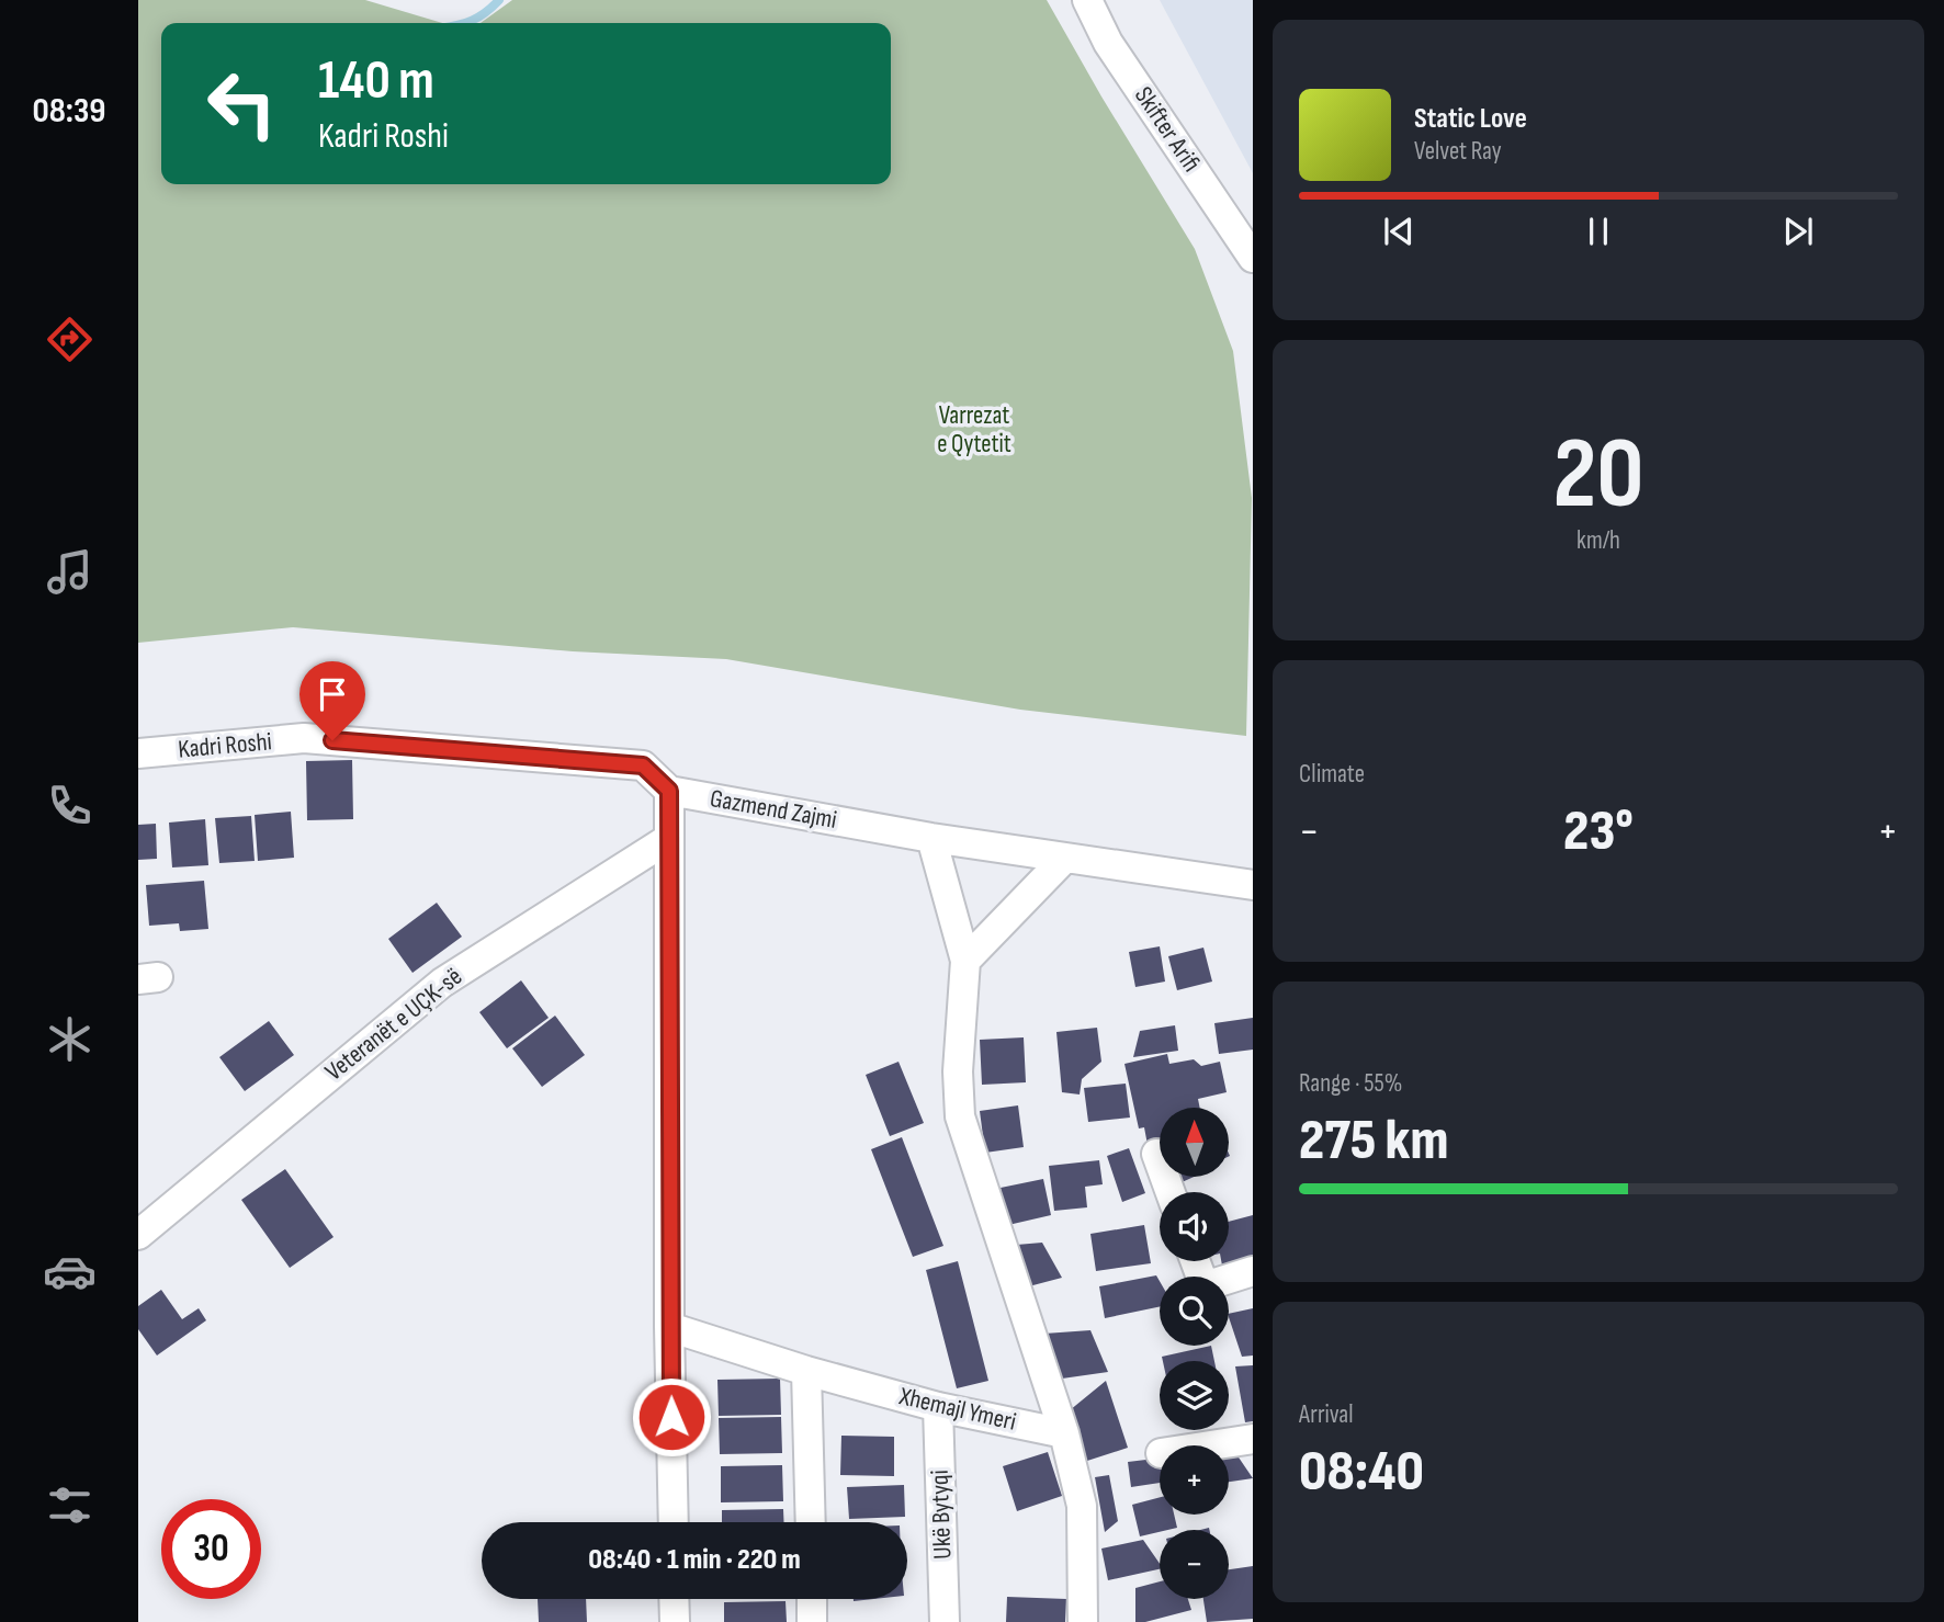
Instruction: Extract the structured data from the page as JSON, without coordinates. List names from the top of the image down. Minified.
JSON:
{"streets":{"street":["Skifter Arifi","Kadri Roshi","Gazmend Zajmi","Veteranët e UÇK-së","Xhemajl Ymeri","Ukë Bytyqi"]},"crossings":[["Kadri Roshi","Gazmend Zajmi"],["Xhemajl Ymeri","Ukë Bytyqi"]],"parks":["Varrezat e Qytetit"],"north":"top","page":{"tabs":"08:39","turn":["140 m","Kadri Roshi"],"song":["Static Love","Velvet Ray"],"tile":[["20","km/h"],"Climate",["Range · 55%","275 km"],["Arrival","08:40"]],"heat":["−","23°","+"],"map_buttons":["+","−"],"limit":"30","trip":"08:40 · 1 min · 220 m"}}
